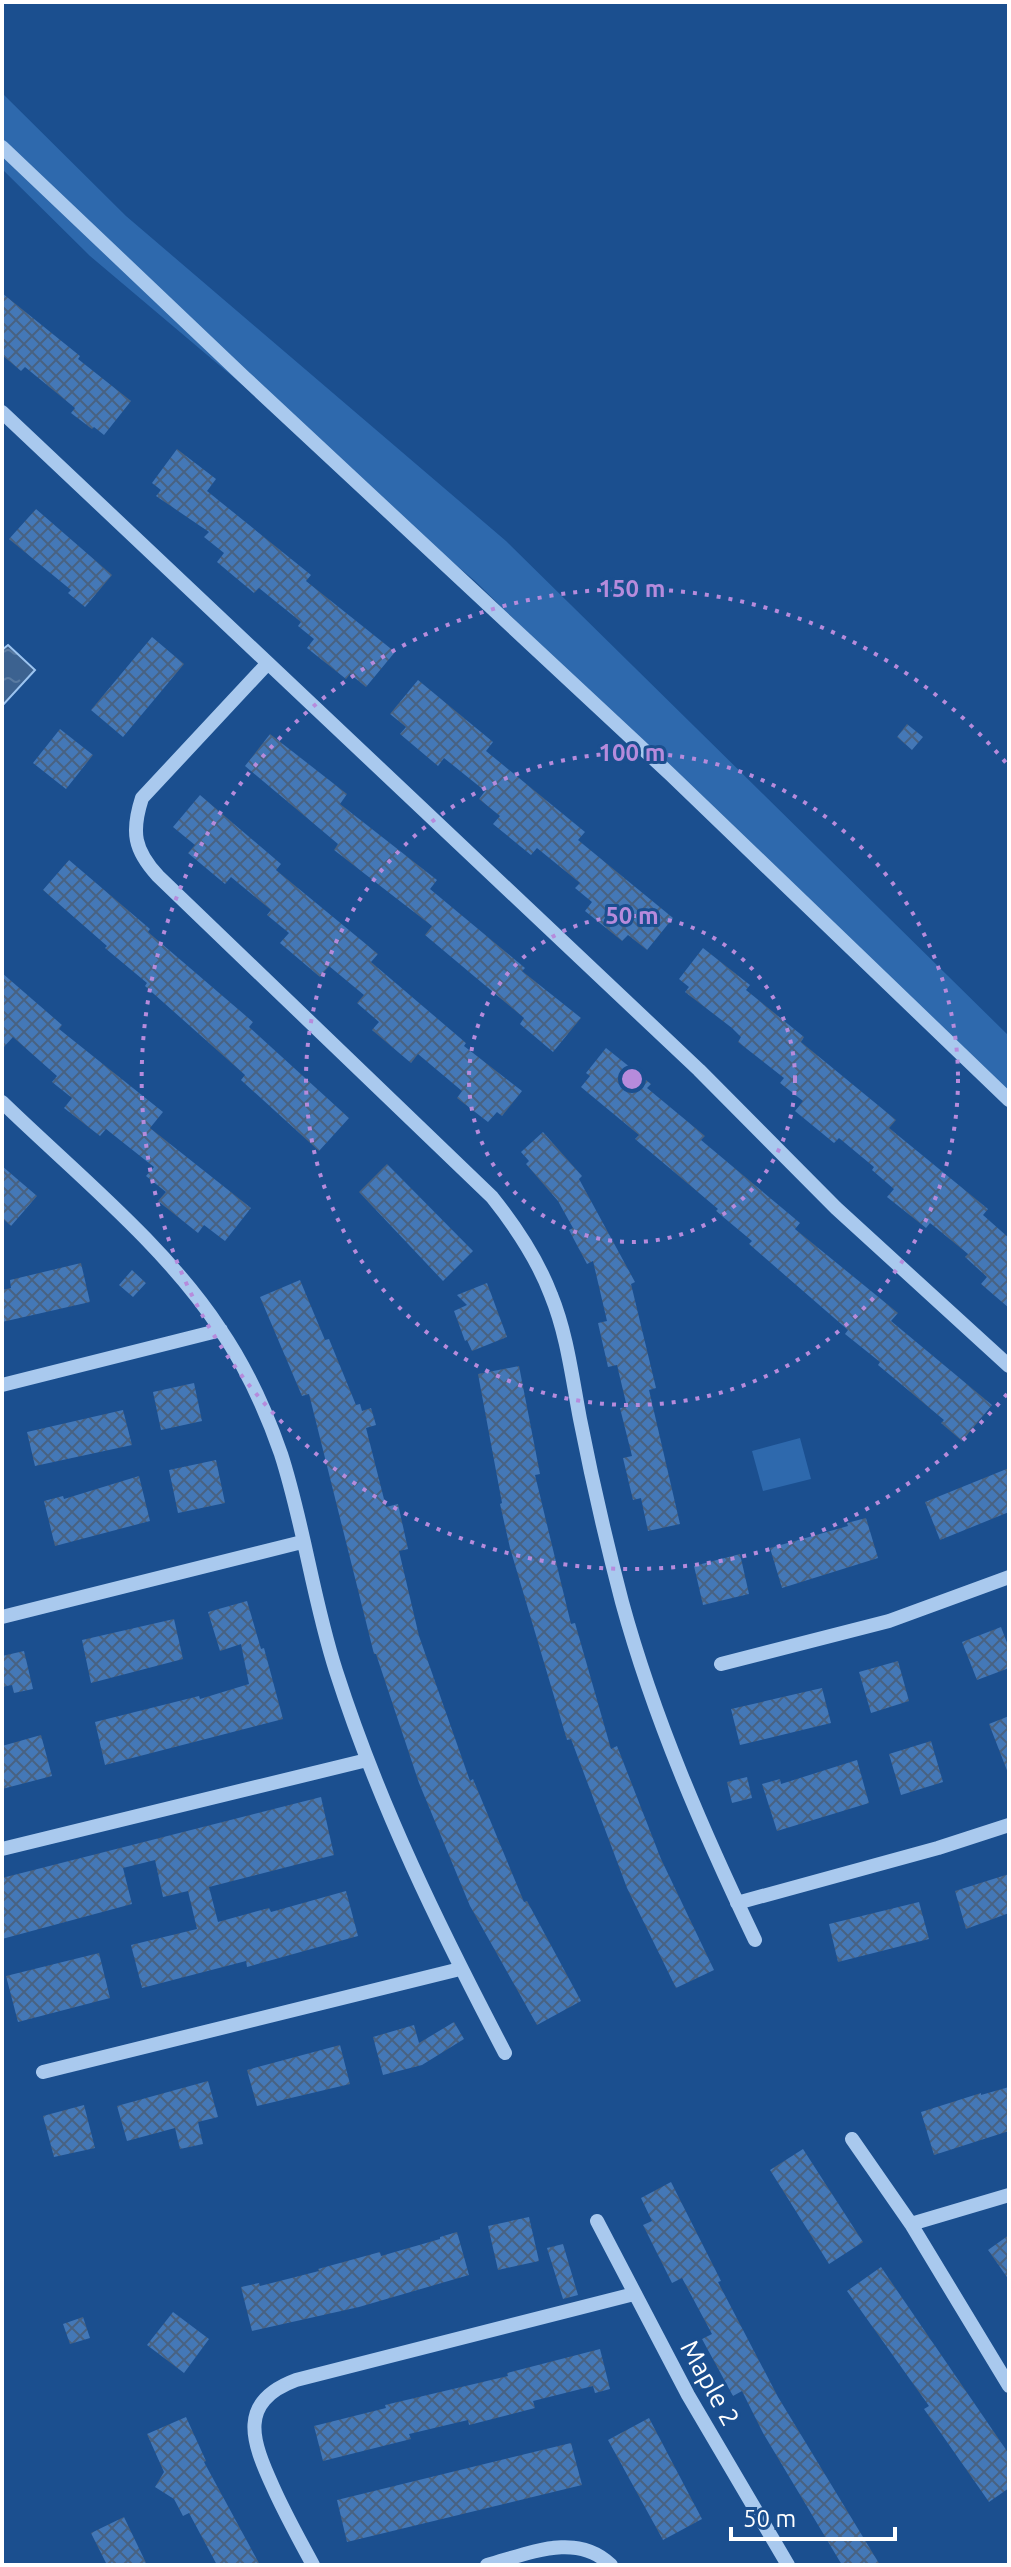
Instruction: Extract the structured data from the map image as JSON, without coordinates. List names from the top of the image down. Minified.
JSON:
{"streets":{"street":["Maple 2"]},"scale_bar":"50 m","rings":["150 m","100 m","50 m"]}
